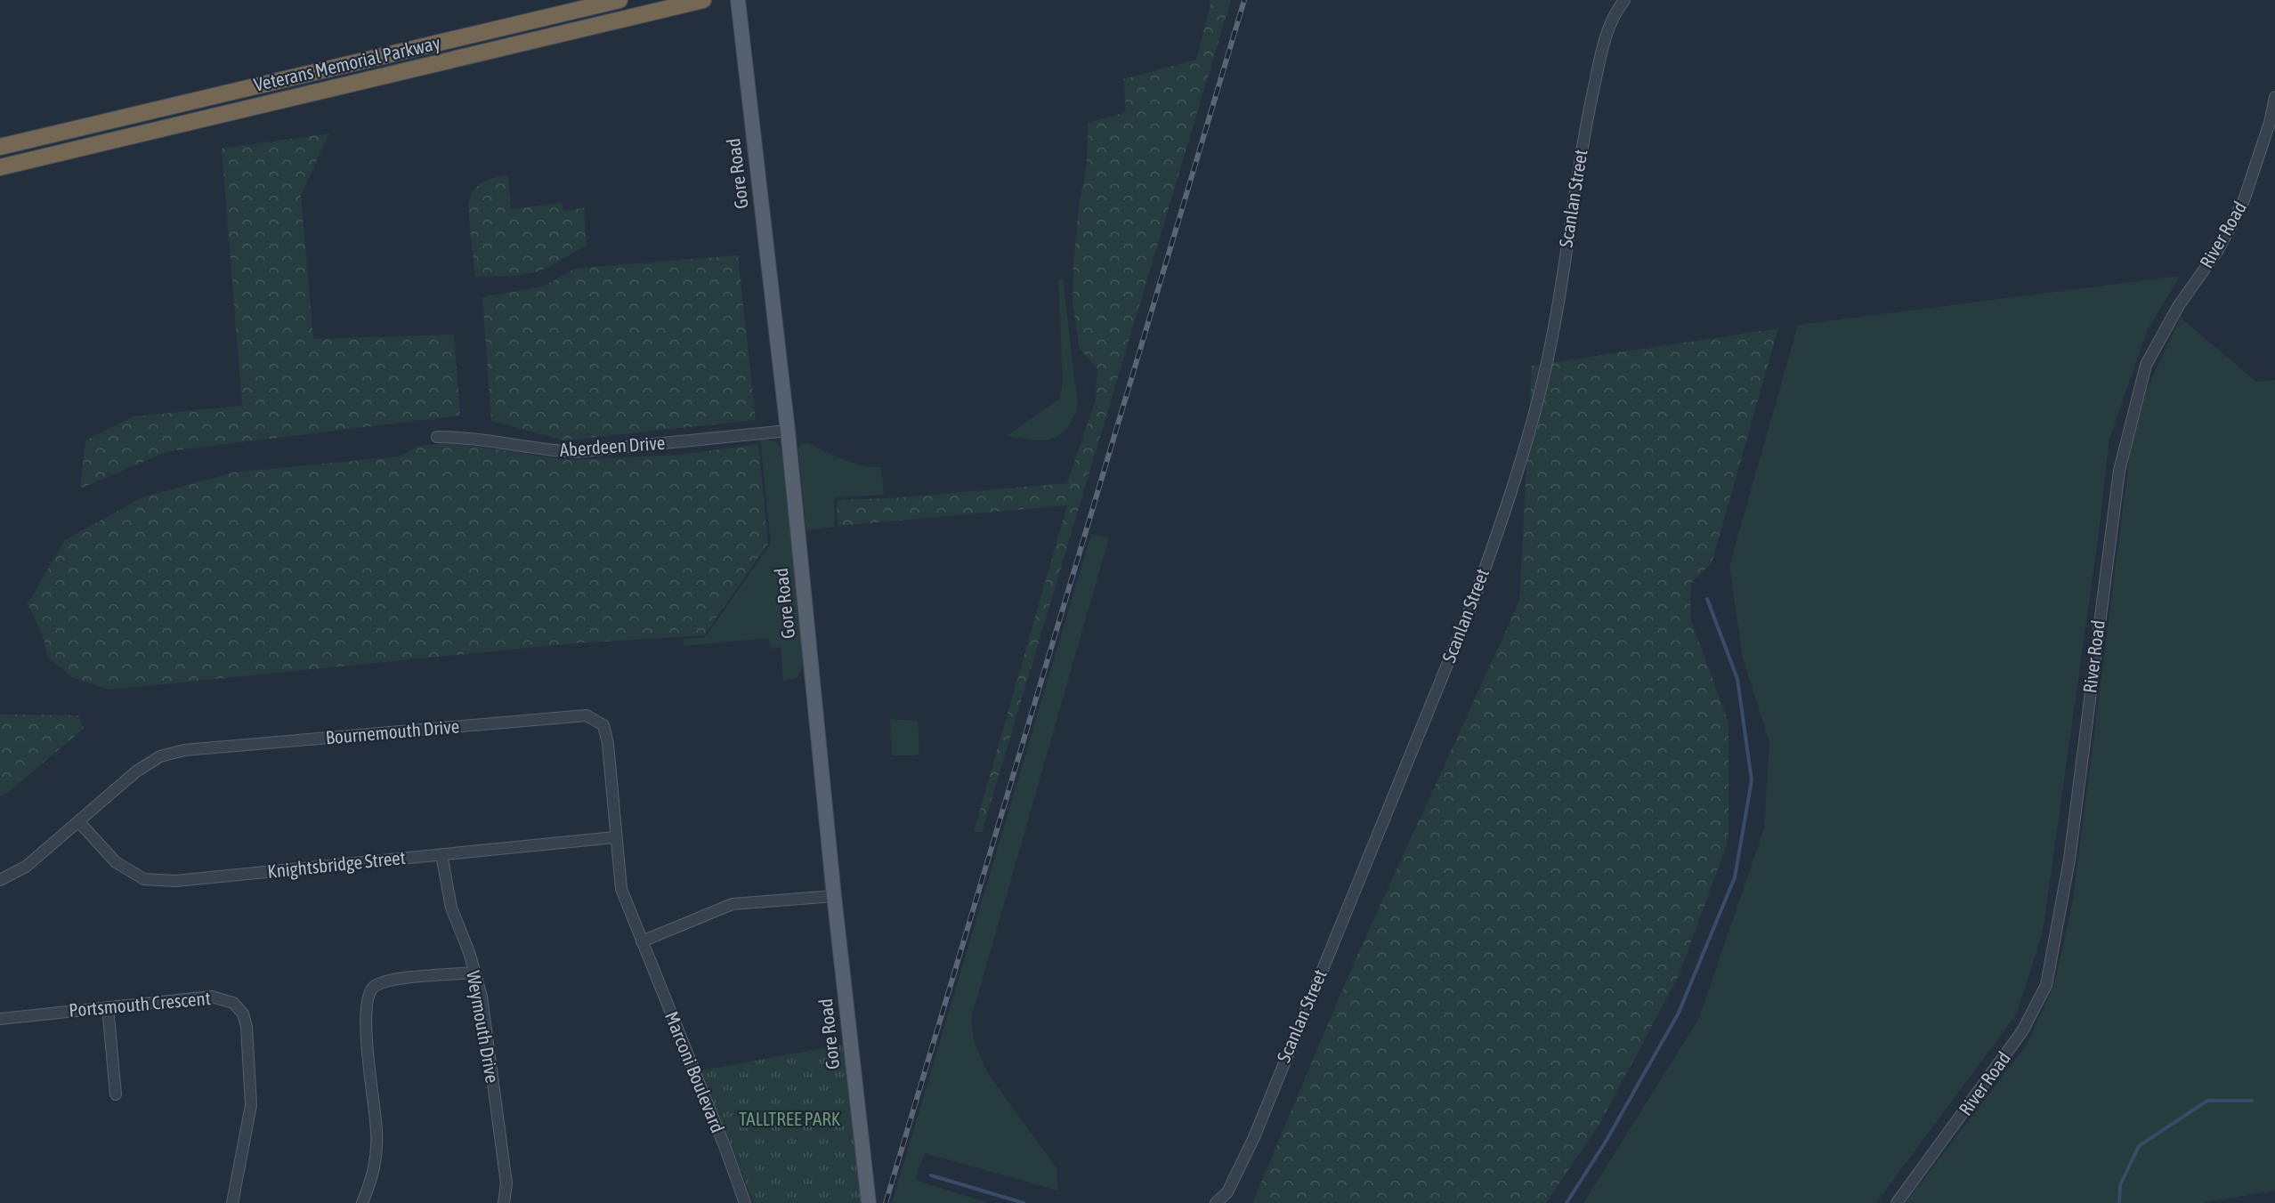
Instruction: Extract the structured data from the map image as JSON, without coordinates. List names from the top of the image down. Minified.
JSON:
{"streets":{"highway":["Veterans Memorial Parkway"],"main road":["Gore Road"],"street":["Scanlan Street","River Road","Aberdeen Drive","Bournemouth Drive","Knightsbridge Street","Portsmouth Crescent","Weymouth Drive","Marconi Boulevard"]},"crossings":[["Gore Road","Aberdeen Drive"],["Bournemouth Drive","Knightsbridge Street"],["Bournemouth Drive","Marconi Boulevard"],["Knightsbridge Street","Weymouth Drive"]],"parks":["TALLTREE PARK"]}
